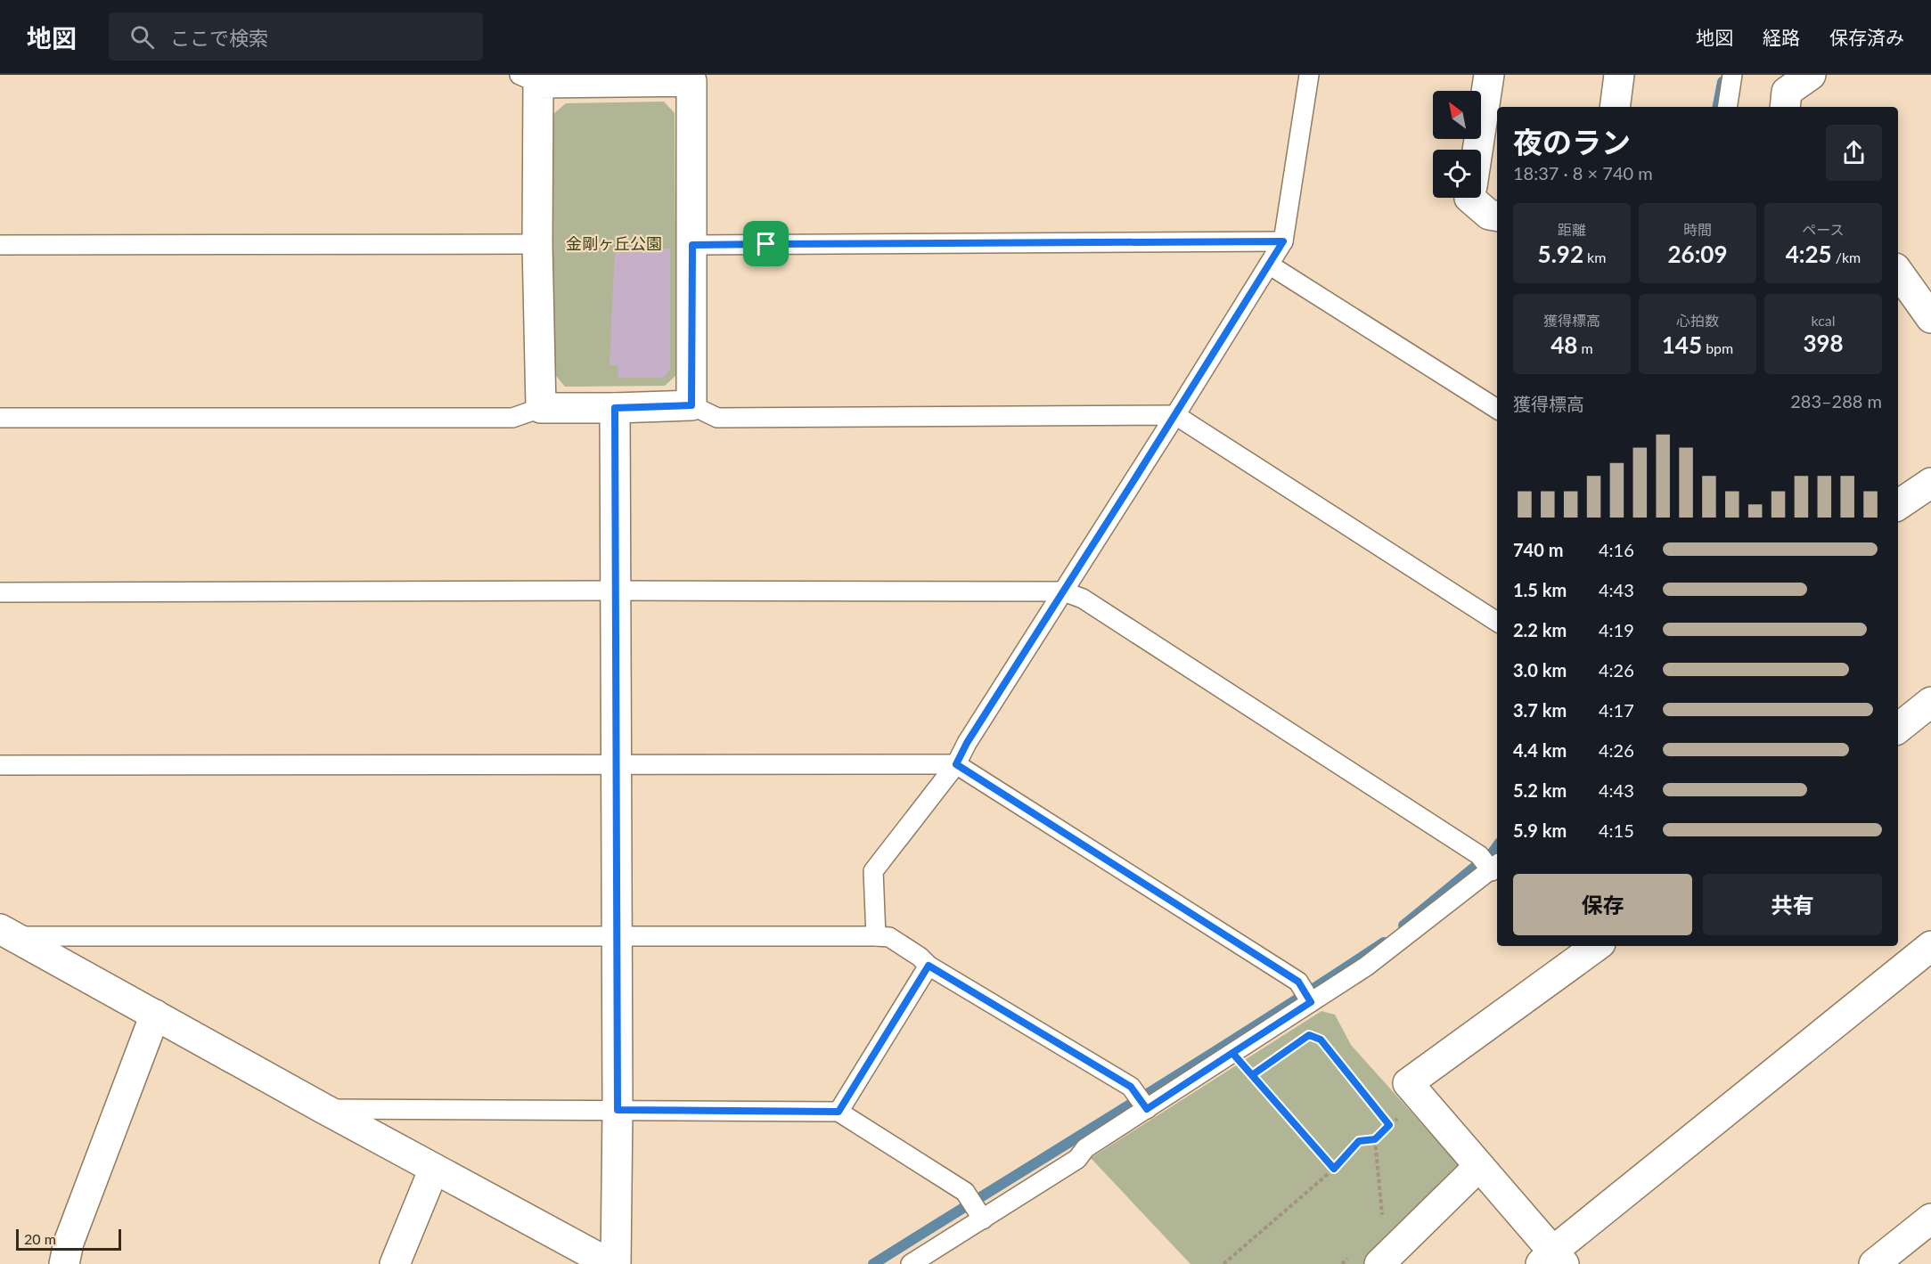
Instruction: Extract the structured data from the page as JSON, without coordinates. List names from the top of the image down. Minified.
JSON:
{"parks":["金剛ヶ丘公園"],"scale_bar":"20 m","north":"top left","page":{"header":"地図","search":"ここで検索","nav":["地図","経路","保存済み"],"heading":["夜のラン","18:37 · 8 × 740 m"],"stats":[["距離","5.92 km"],["時間","26:09"],["ペース","4:25 /km"],["獲得標高","48 m"],["心拍数","145 bpm"],["kcal","398"]],"chart":["獲得標高","283–288 m"],"list":[{"name":"740 m","note":"4:16"},{"name":"1.5 km","note":"4:43"},{"name":"2.2 km","note":"4:19"},{"name":"3.0 km","note":"4:26"},{"name":"3.7 km","note":"4:17"},{"name":"4.4 km","note":"4:26"},{"name":"5.2 km","note":"4:43"},{"name":"5.9 km","note":"4:15"}],"buttons":["保存","共有"],"scale":"20 m"}}
